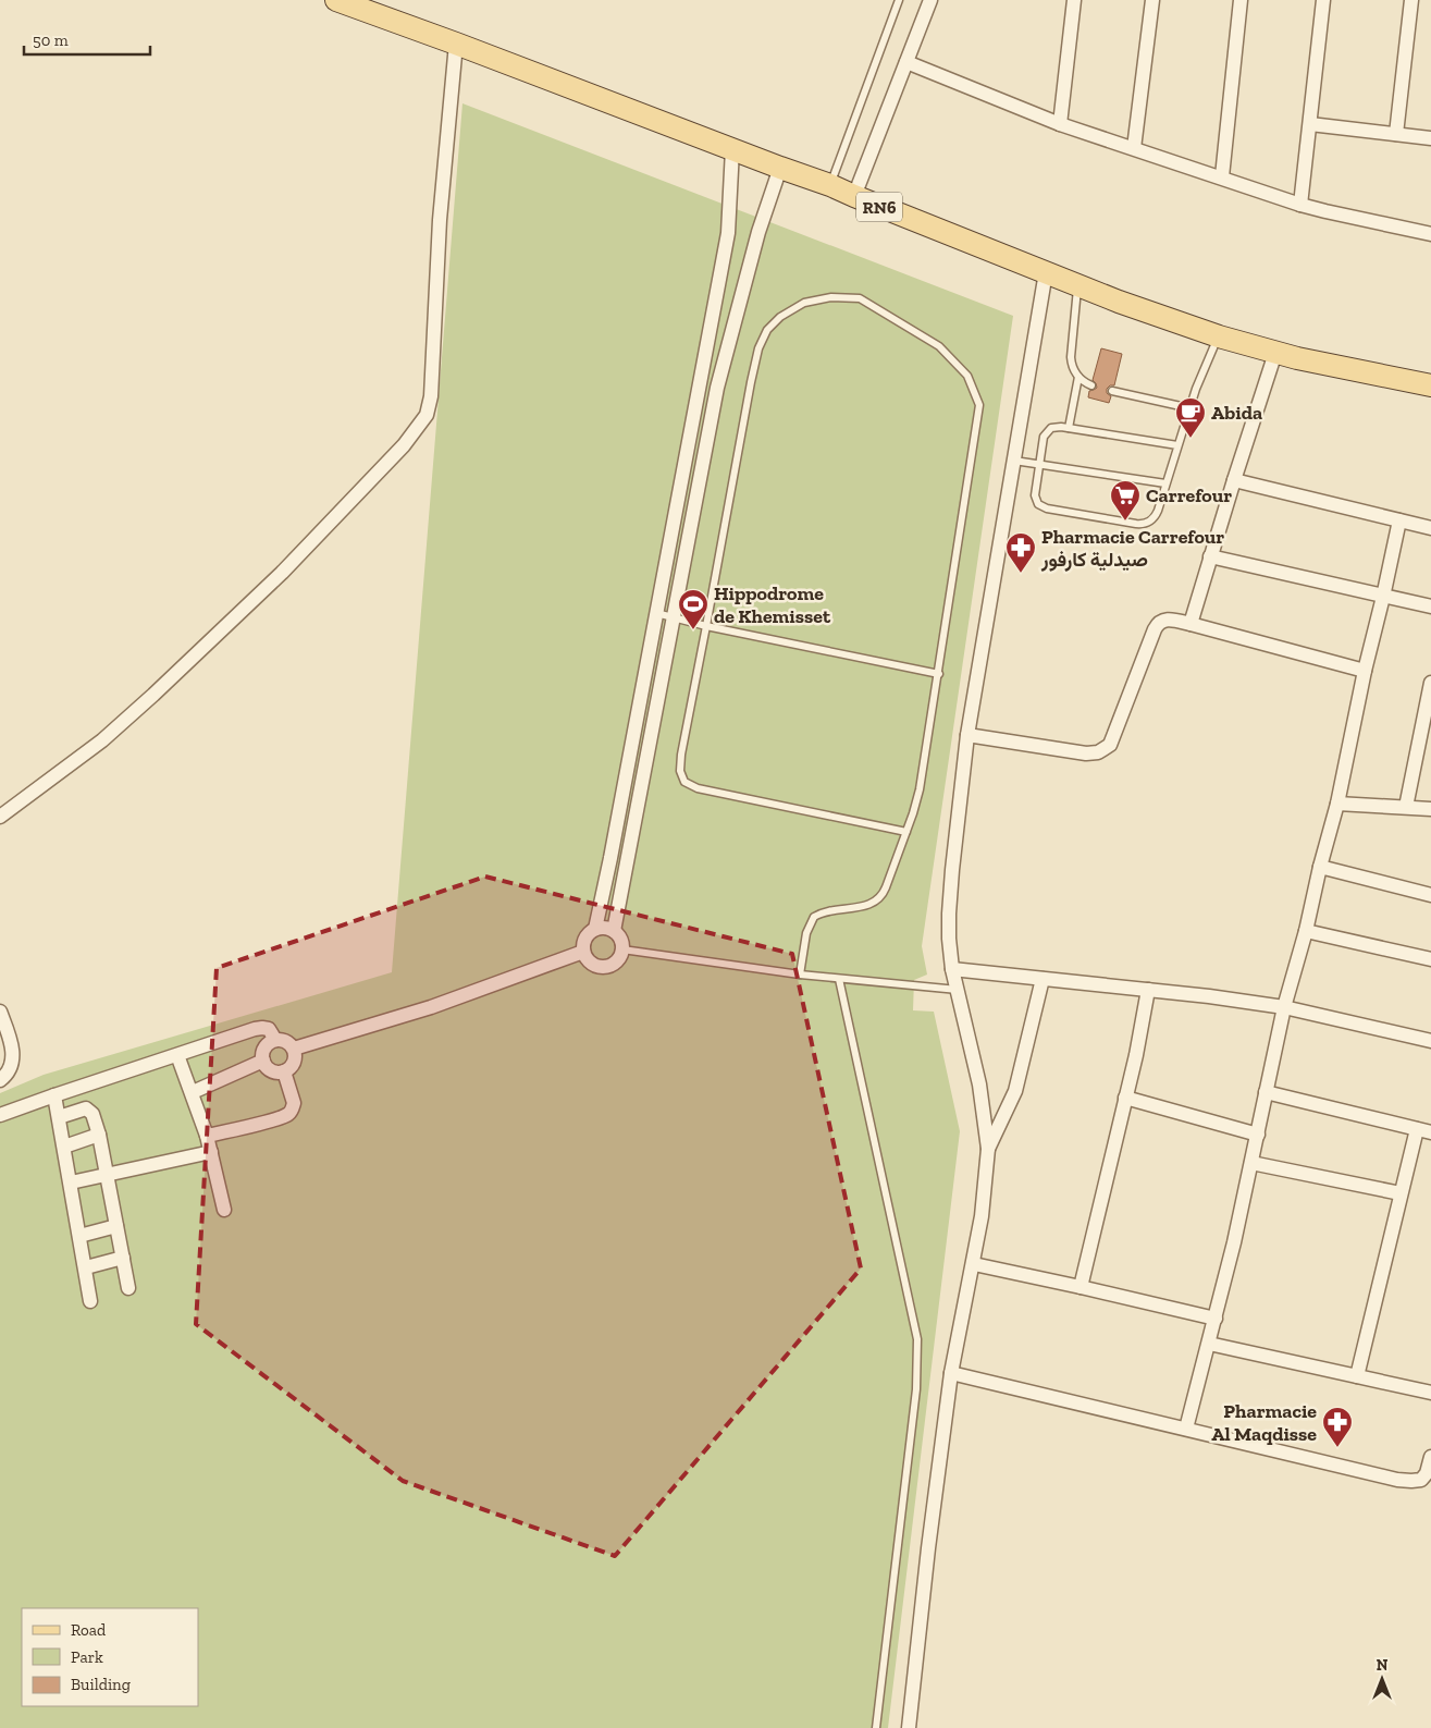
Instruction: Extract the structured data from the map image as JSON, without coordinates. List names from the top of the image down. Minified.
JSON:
{"streets":{"main road":["RN6"]},"places":{"cafe":["Abida"],"supermarket":["Carrefour"],"pharmacy":["Pharmacie Carrefour صيدلية كارفور","Pharmacie Al Maqdisse"],"sports":["Hippodrome de Khemisset"]},"legend":["Road","Park","Building"],"scale_bar":"50 m","north":"top"}
